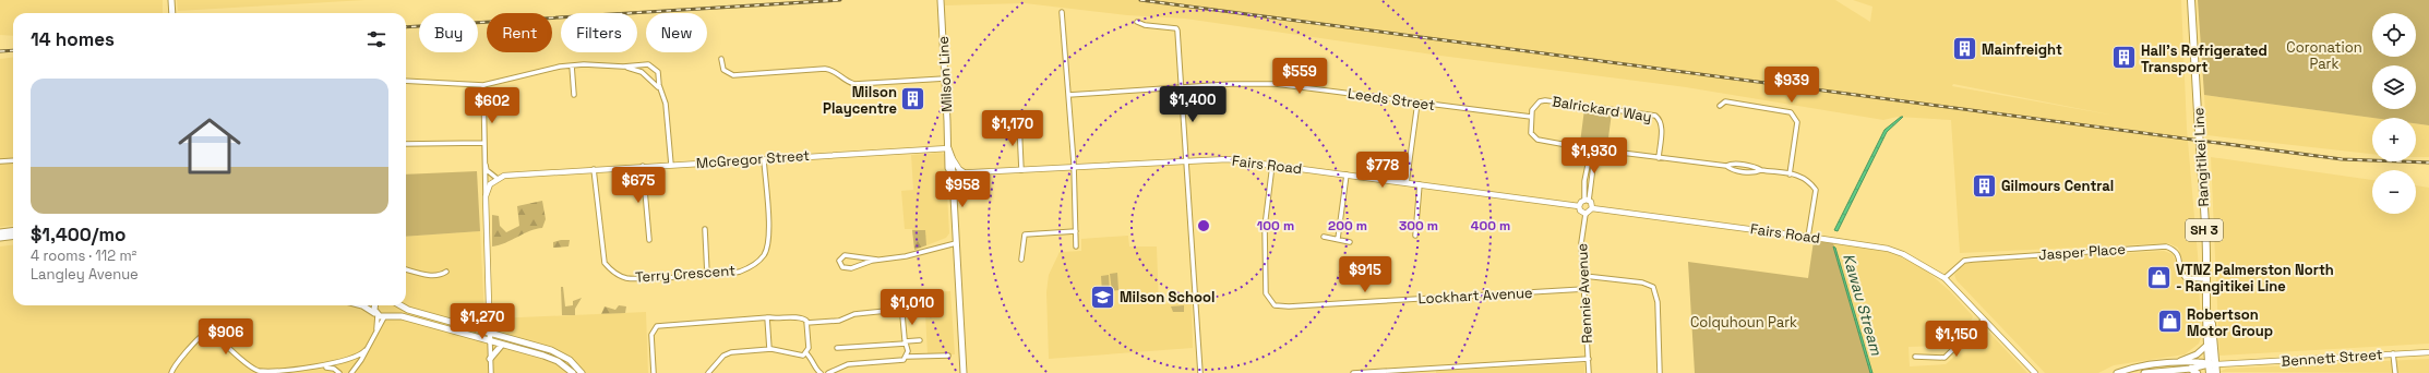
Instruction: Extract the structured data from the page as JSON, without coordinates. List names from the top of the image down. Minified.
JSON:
{"streets":{"highway":["Rangitikei Line","SH 3"],"main road":["Milson Line"],"street":["Leeds Street","Balrickard Way","McGregor Street","Fairs Road","Jasper Place","Terry Crescent","Rennie Avenue","Lockhart Avenue","Bennett Street"]},"crossings":[["Milson Line","McGregor Street"],["Milson Line","Fairs Road"],["Leeds Street","Balrickard Way"],["Rangitikei Line","Jasper Place"],["Rangitikei Line","Bennett Street"],["McGregor Street","Terry Crescent"],["Fairs Road","Jasper Place"],["Fairs Road","Rennie Avenue"],["Fairs Road","Lockhart Avenue"],["Rennie Avenue","Lockhart Avenue"]],"water":["Kawau Stream"],"parks":["Coronation Park","Colquhoun Park"],"places":{"building":["Mainfreight","Hall's Refrigerated Transport","Milson Playcentre","Gilmours Central"],"shop":["VTNZ Palmerston North - Rangitikei Line","Robertson Motor Group"],"school or university":["Milson School"]},"page":{"map_buttons":["+","−"],"chip":["Buy","Rent","Filters","New"],"heading":"14 homes","price":["$559","$939","$1,400","$602","$1,170","$1,930","$778","$675","$958","$915","$1,010","$1,270","$906","$1,150"],"list":[{"name":"$1,400/mo","note":"4 rooms · 112 m² · Langley Avenue"}]},"rings":["100 m","200 m","300 m","400 m"]}
